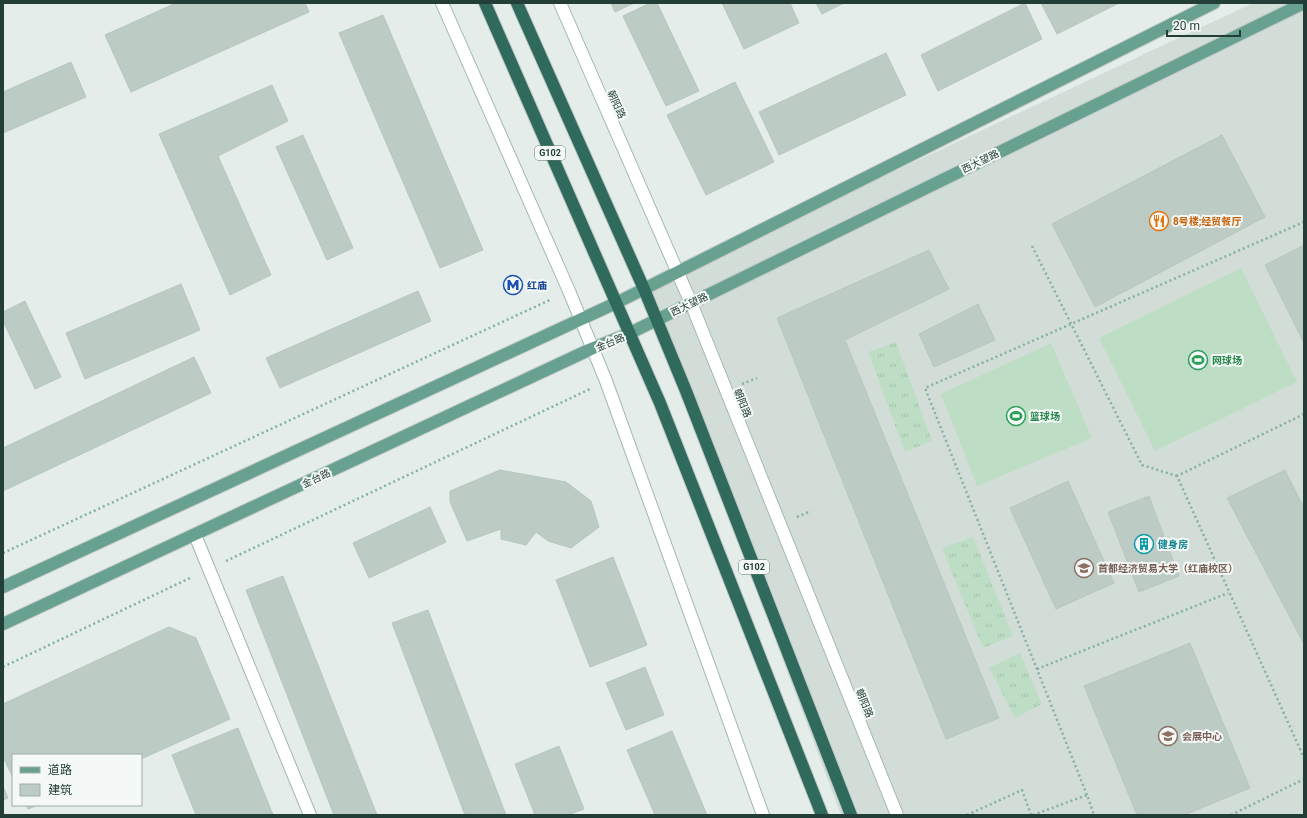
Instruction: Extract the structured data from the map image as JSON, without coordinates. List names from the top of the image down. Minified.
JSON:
{"streets":{"highway":["G102"],"main road":["西大望路","金台路"],"street":["朝阳路"]},"crossings":[["朝阳路","西大望路"],["G102","西大望路"],["G102","金台路"],["西大望路","金台路"]],"places":{"restaurant":["8号楼;经贸餐厅"],"metro station":["红庙"],"sports":["网球场","篮球场"],"building":["健身房"],"school or university":["首都经济贸易大学（红庙校区）","会展中心"]},"legend":["道路","建筑"],"scale_bar":"20 m"}
